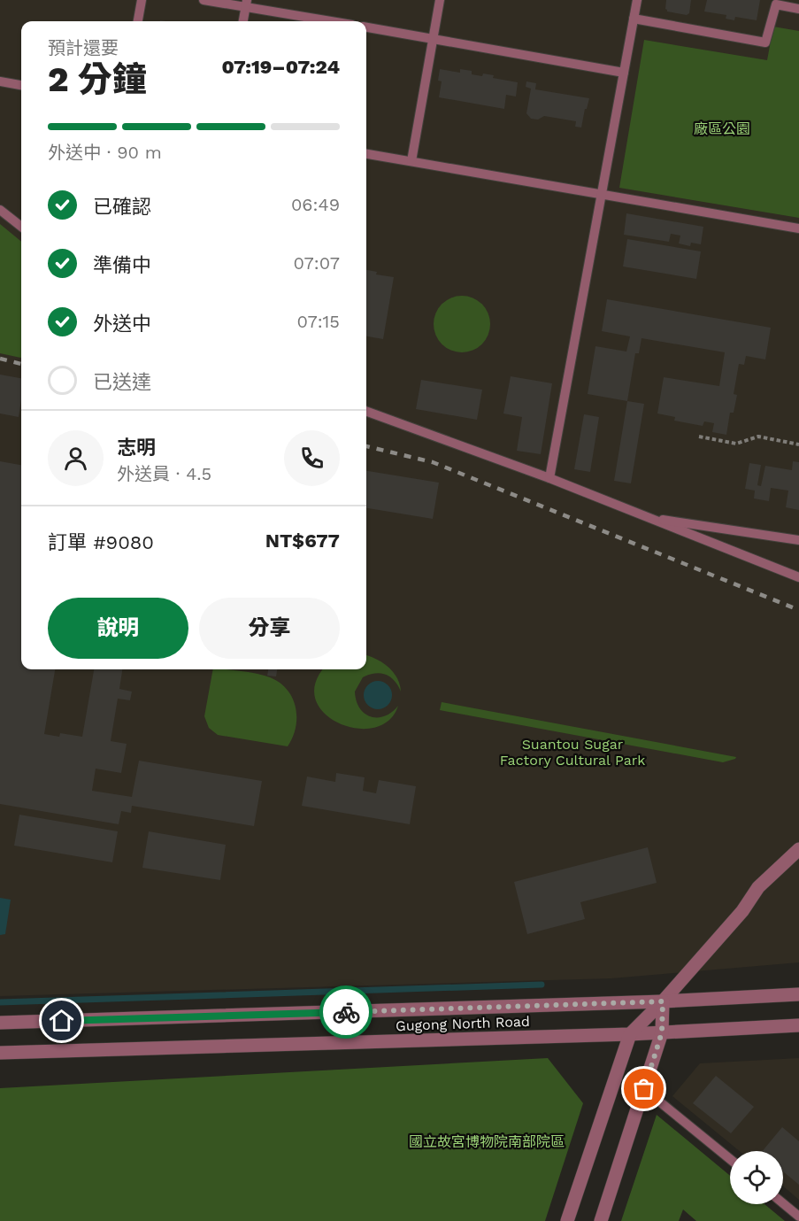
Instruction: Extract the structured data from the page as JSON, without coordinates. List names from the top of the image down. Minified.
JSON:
{"streets":{"street":["Gugong North Road"]},"parks":["廠區公園","Suantou Sugar Factory Cultural Park","國立故宮博物院南部院區"],"page":{"heading":["2 分鐘","預計還要","07:19–07:24"],"panel":["志明","外送員 · 4.5","訂單 #9080","NT$677"],"bar":"外送中 · 90 m","list":[["已確認","06:49"],["準備中","07:07"],["外送中","07:15"],"已送達"],"buttons":["說明","分享"]}}
